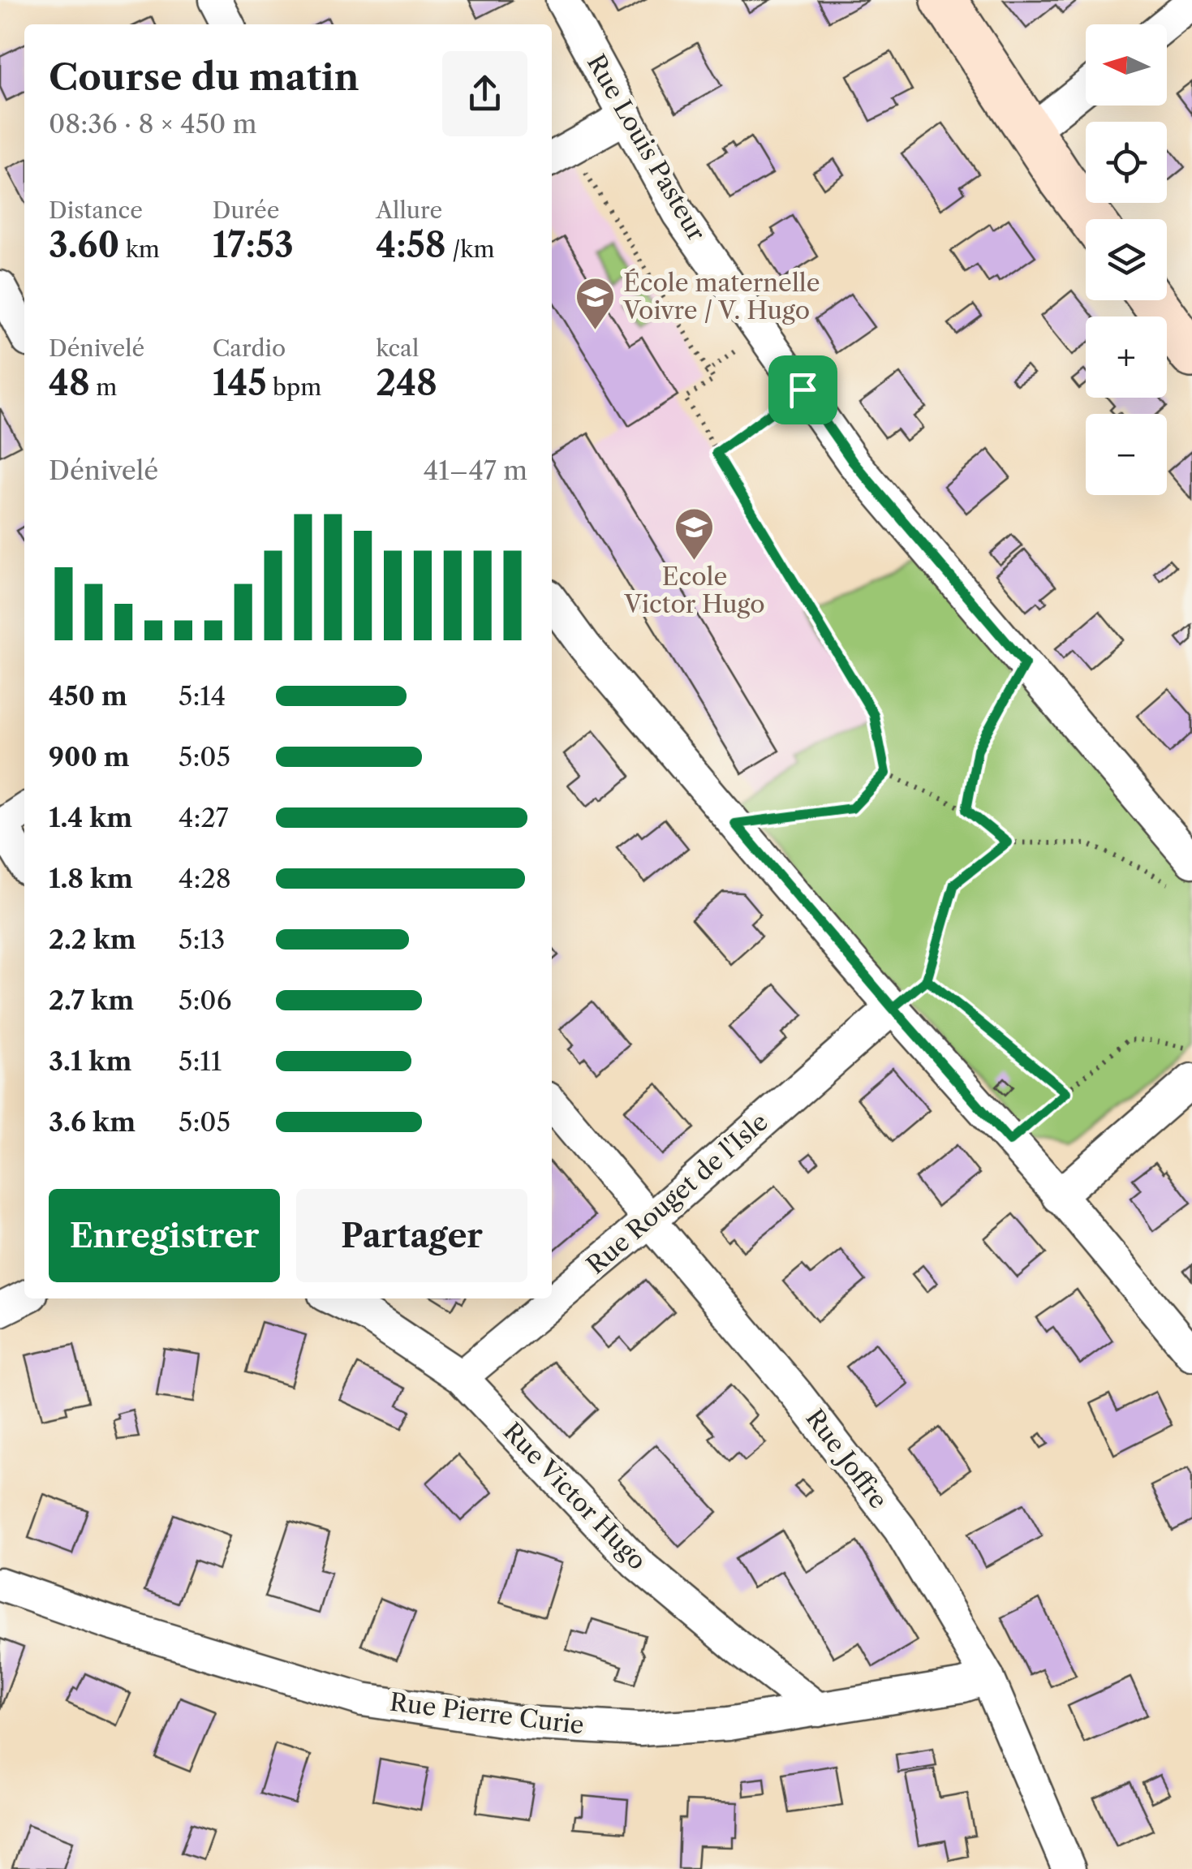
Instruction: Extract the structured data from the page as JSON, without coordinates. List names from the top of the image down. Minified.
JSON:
{"streets":{"street":["Rue Louis Pasteur","Rue Rouget de l'Isle","Rue Joffre","Rue Victor Hugo","Rue Pierre Curie"]},"crossings":[["Rue Rouget de l'Isle","Rue Joffre"],["Rue Rouget de l'Isle","Rue Victor Hugo"],["Rue Joffre","Rue Pierre Curie"],["Rue Victor Hugo","Rue Pierre Curie"]],"places":{"school or university":["École maternelle Voivre / V. Hugo","Ecole Victor Hugo"]},"north":"left","page":{"map_buttons":["+","−"],"heading":["Course du matin","08:36 · 8 × 450 m"],"stats":[["Distance","3.60 km"],["Durée","17:53"],["Allure","4:58 /km"],["Dénivelé","48 m"],["Cardio","145 bpm"],["kcal","248"]],"chart":["Dénivelé","41–47 m"],"list":[{"name":"450 m","note":"5:14"},{"name":"900 m","note":"5:05"},{"name":"1.4 km","note":"4:27"},{"name":"1.8 km","note":"4:28"},{"name":"2.2 km","note":"5:13"},{"name":"2.7 km","note":"5:06"},{"name":"3.1 km","note":"5:11"},{"name":"3.6 km","note":"5:05"}],"buttons":["Enregistrer","Partager"]}}
